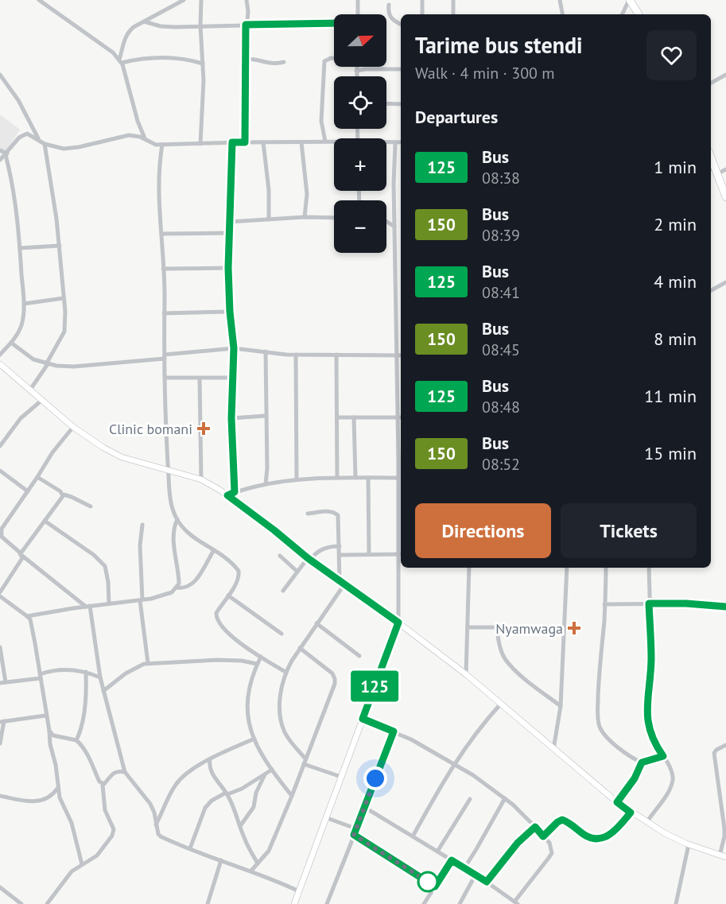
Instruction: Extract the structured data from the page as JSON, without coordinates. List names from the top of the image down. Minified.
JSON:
{"places":{"health":["Clinic bomani","Nyamwaga"]},"lines":["bus line 125"],"north":"right","page":{"on_map":"125","map_buttons":["+","−"],"heading":[["Tarime bus stendi","Walk · 4 min · 300 m"],"Departures"],"list":[{"mark":"125","name":"Bus","note":"08:38","value":"1 min"},{"mark":"150","name":"Bus","note":"08:39","value":"2 min"},{"mark":"125","name":"Bus","note":"08:41","value":"4 min"},{"mark":"150","name":"Bus","note":"08:45","value":"8 min"},{"mark":"125","name":"Bus","note":"08:48","value":"11 min"},{"mark":"150","name":"Bus","note":"08:52","value":"15 min"}],"buttons":["Directions","Tickets"]}}
